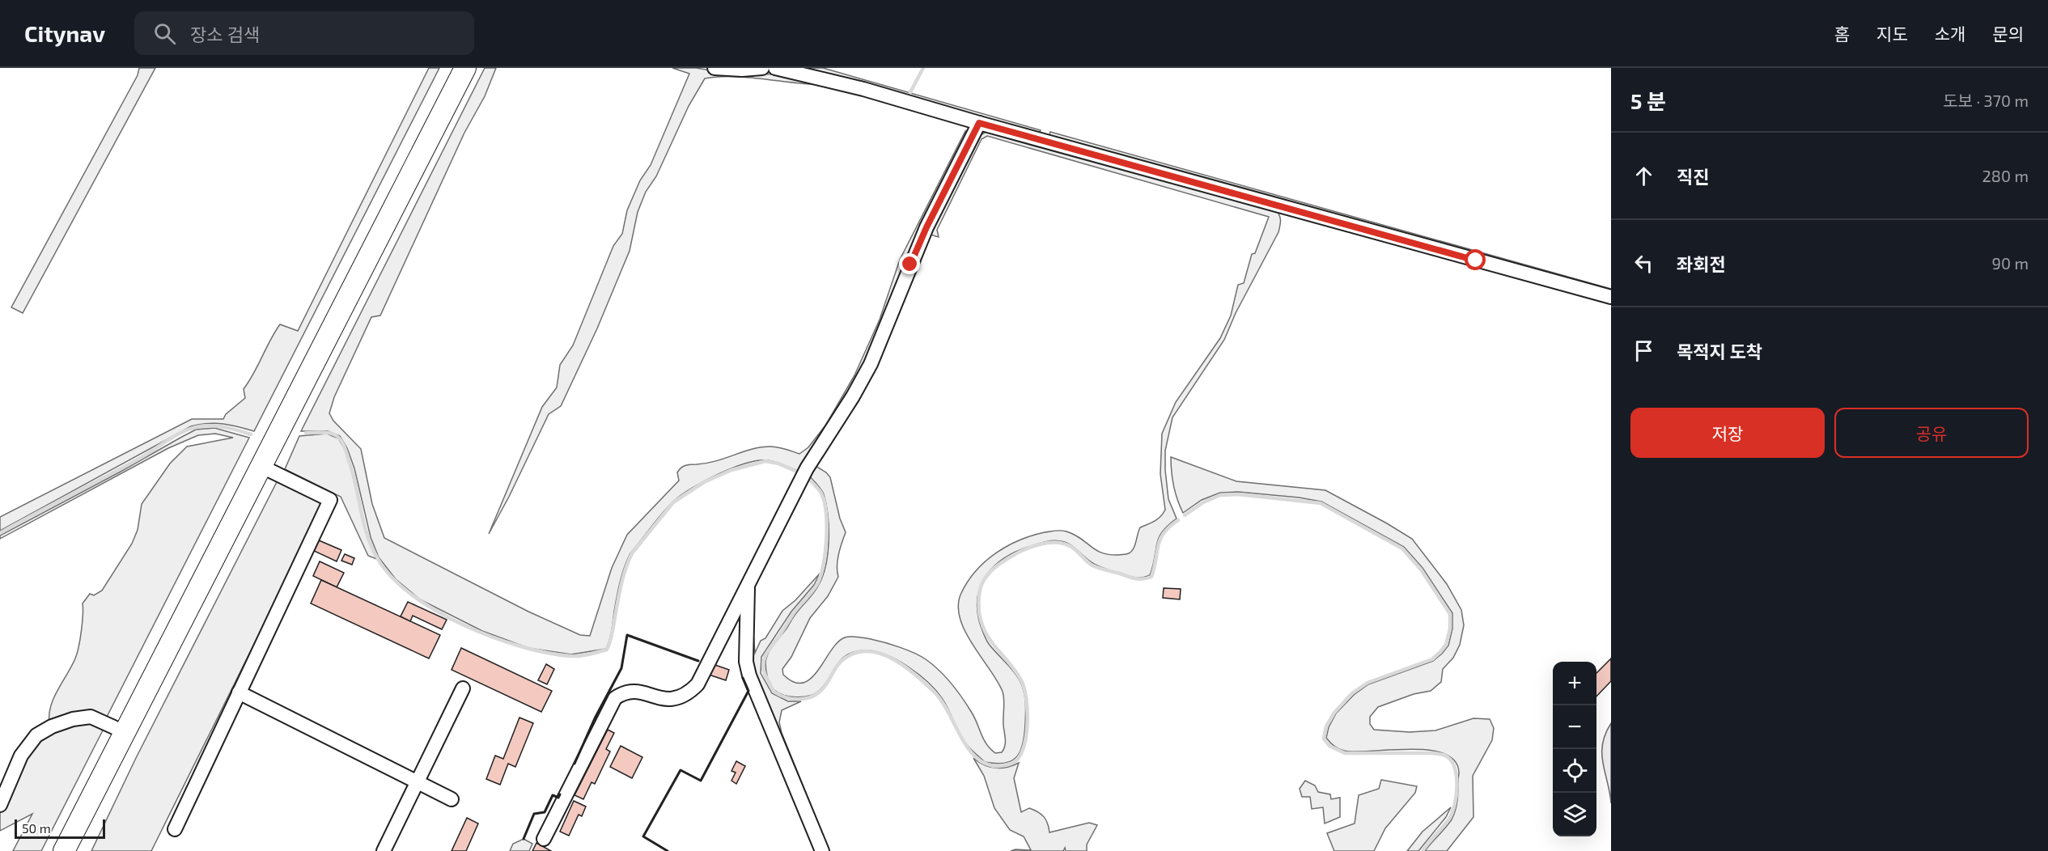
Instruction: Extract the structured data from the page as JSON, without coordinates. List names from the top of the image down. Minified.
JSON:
{"scale_bar":"50 m","page":{"header":"Citynav","search":"장소 검색","nav":["홈","지도","소개","문의"],"heading":["5 분","도보 · 370 m"],"list":[["직진","280 m"],["좌회전","90 m"],"목적지 도착"],"buttons":["저장","공유"],"map_buttons":["+","−"],"scale":"50 m"}}
